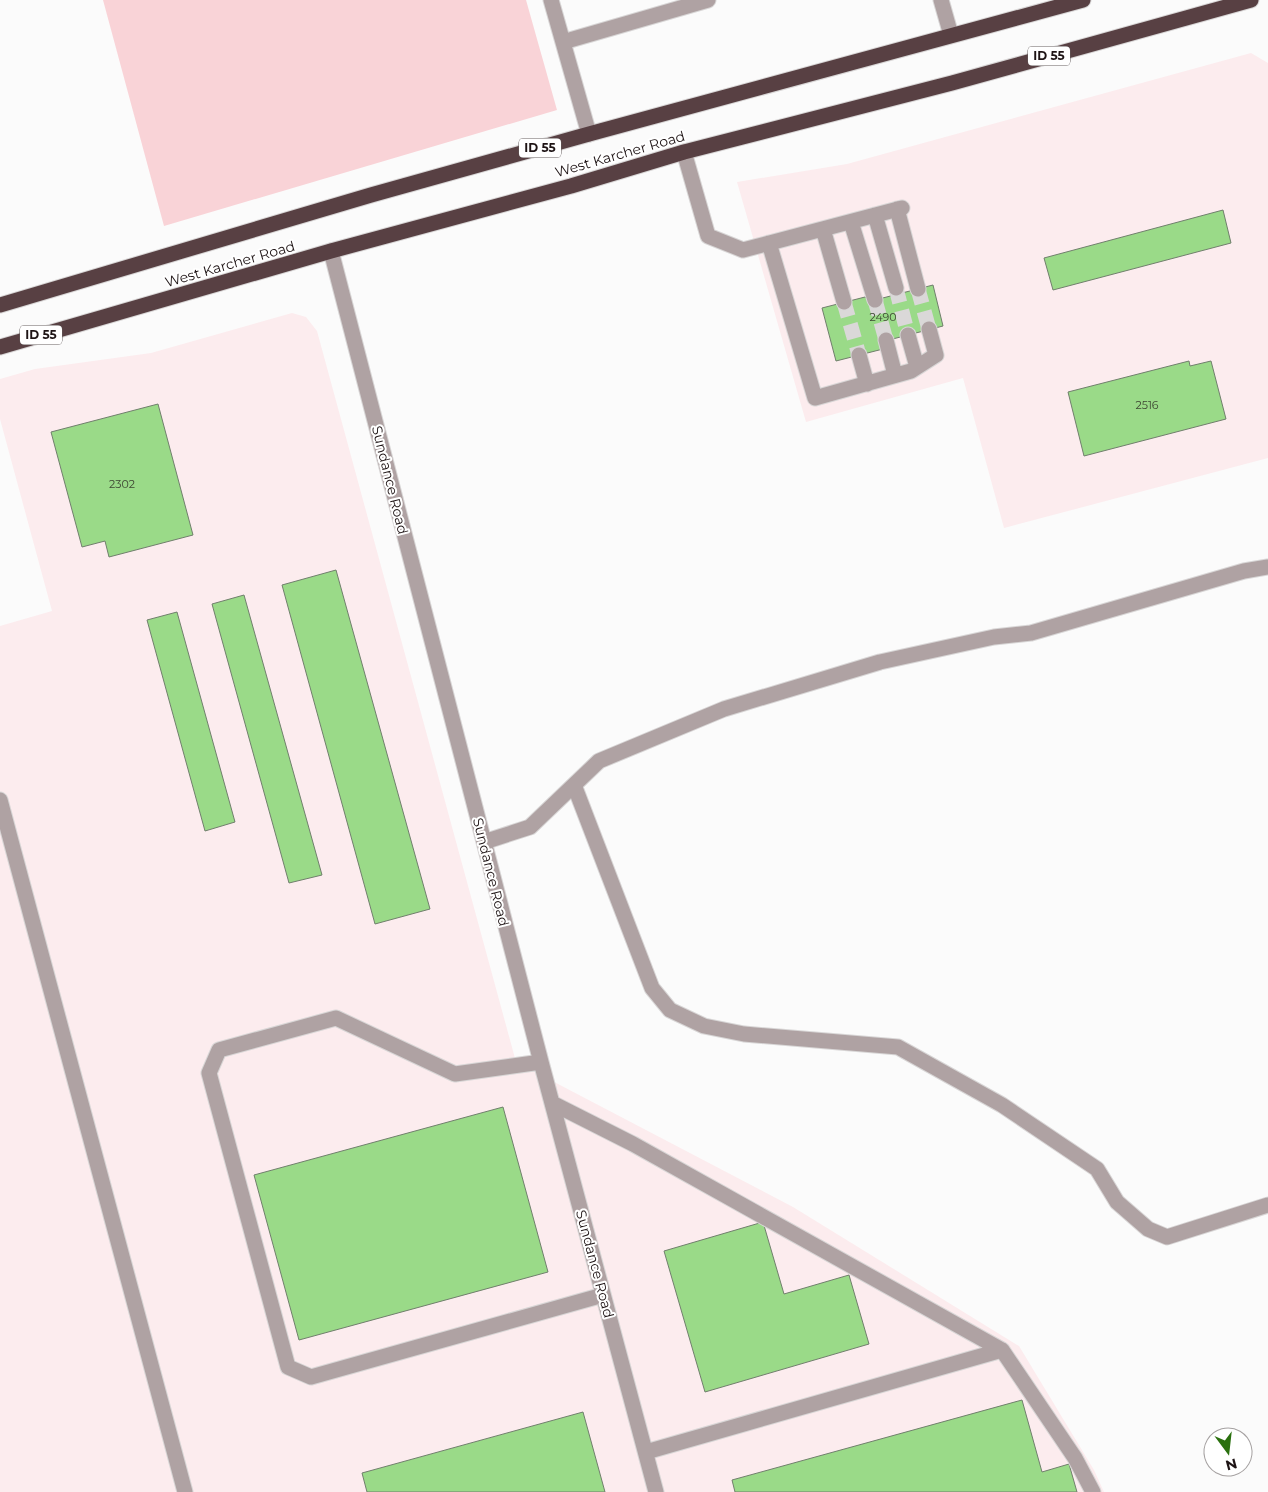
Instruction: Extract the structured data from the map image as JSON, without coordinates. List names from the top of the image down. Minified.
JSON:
{"streets":{"highway":["ID 55","West Karcher Road"],"street":["Sundance Road"]},"crossings":[["West Karcher Road","Sundance Road"]],"house_numbers":["2490","2516","2302"],"north":"bottom"}
